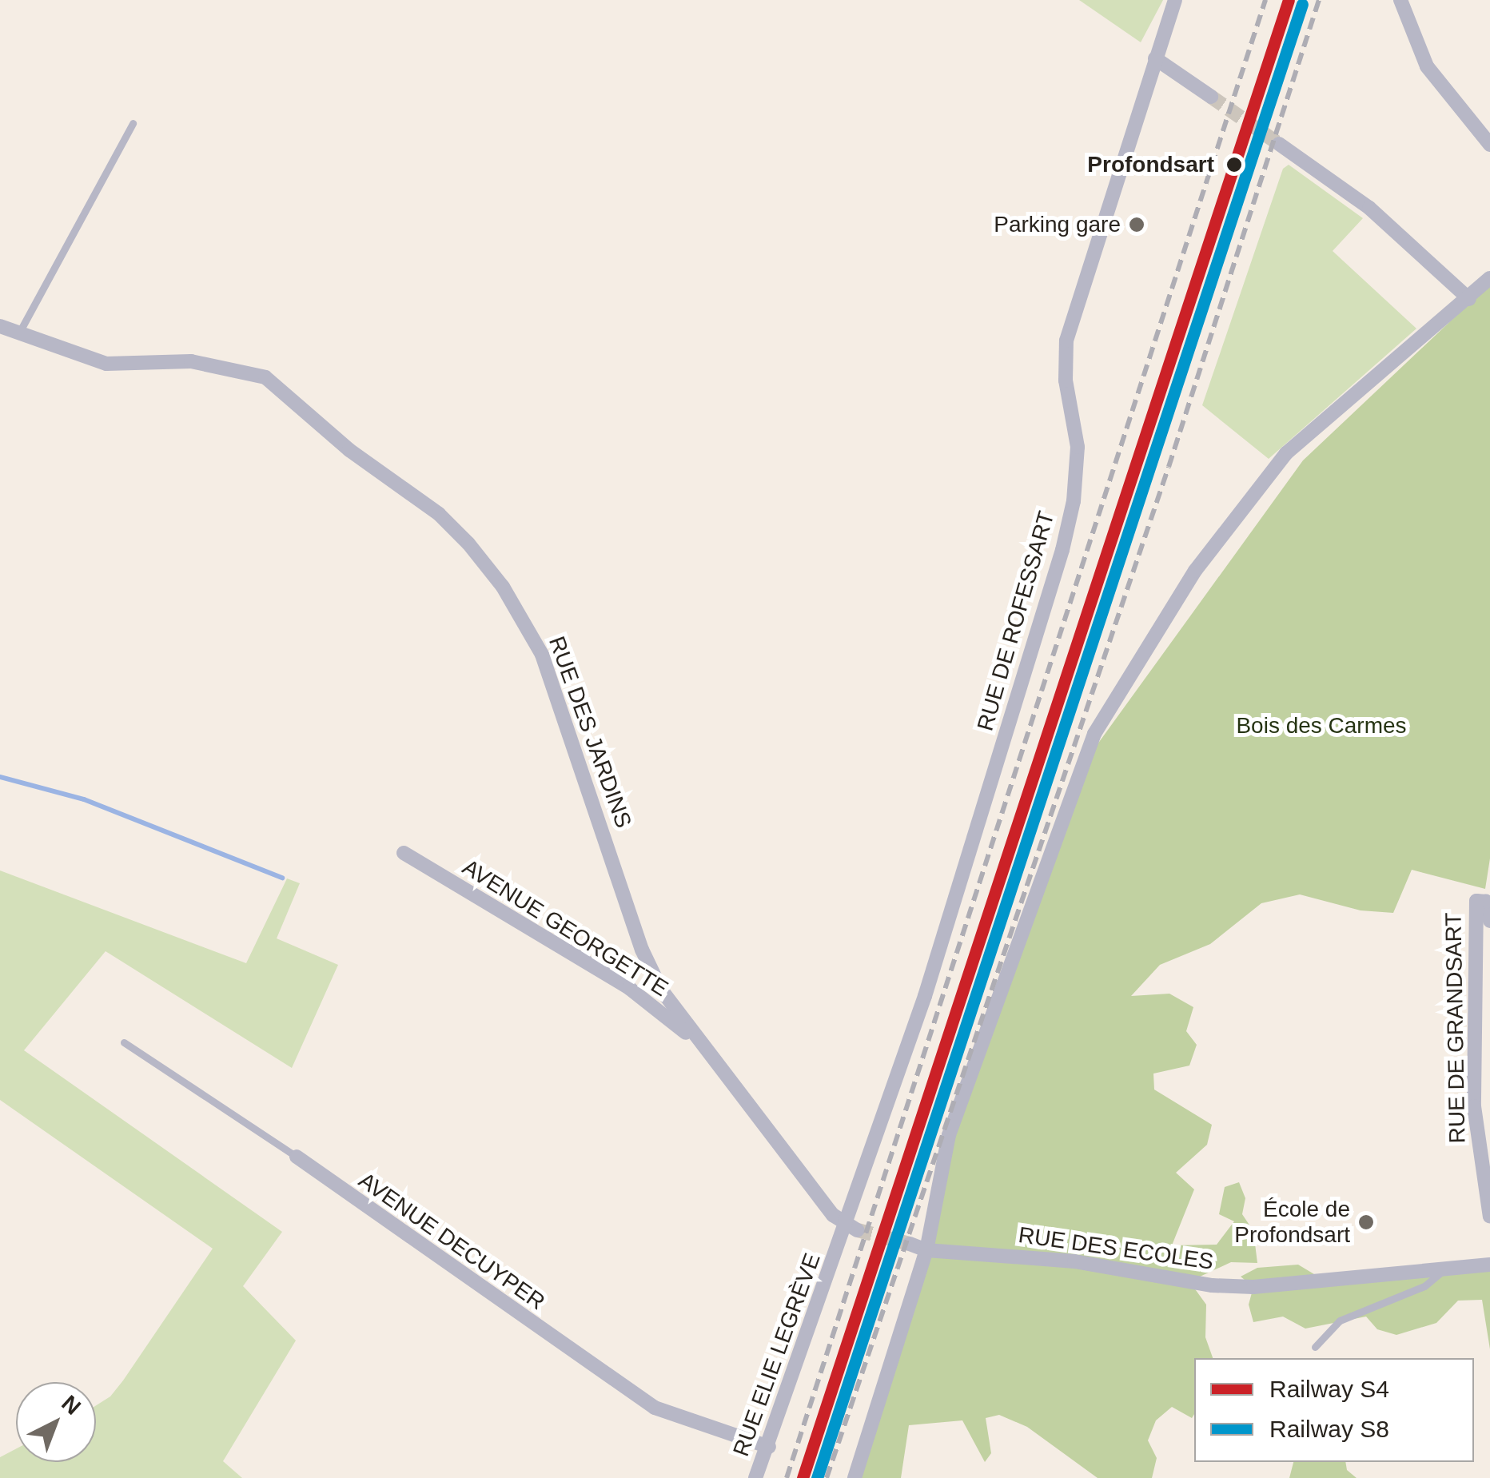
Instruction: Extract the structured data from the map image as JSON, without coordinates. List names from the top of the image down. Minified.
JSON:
{"streets":{"street":["RUE DE ROFESSART","RUE DES JARDINS","AVENUE GEORGETTE","RUE DE GRANDSART","AVENUE DECUYPER","RUE DES ECOLES","RUE ELIE LEGRÈVE"]},"crossings":[["RUE DE ROFESSART","RUE DES JARDINS"],["RUE DE ROFESSART","RUE ELIE LEGRÈVE"],["RUE DES JARDINS","AVENUE GEORGETTE"],["AVENUE DECUYPER","RUE ELIE LEGRÈVE"]],"parks":["Bois des Carmes"],"places":["Profondsart","Parking gare","École de Profondsart"],"lines":["rail line S4","rail line S8"],"legend":["Railway S4","Railway S8"],"north":"top right"}
